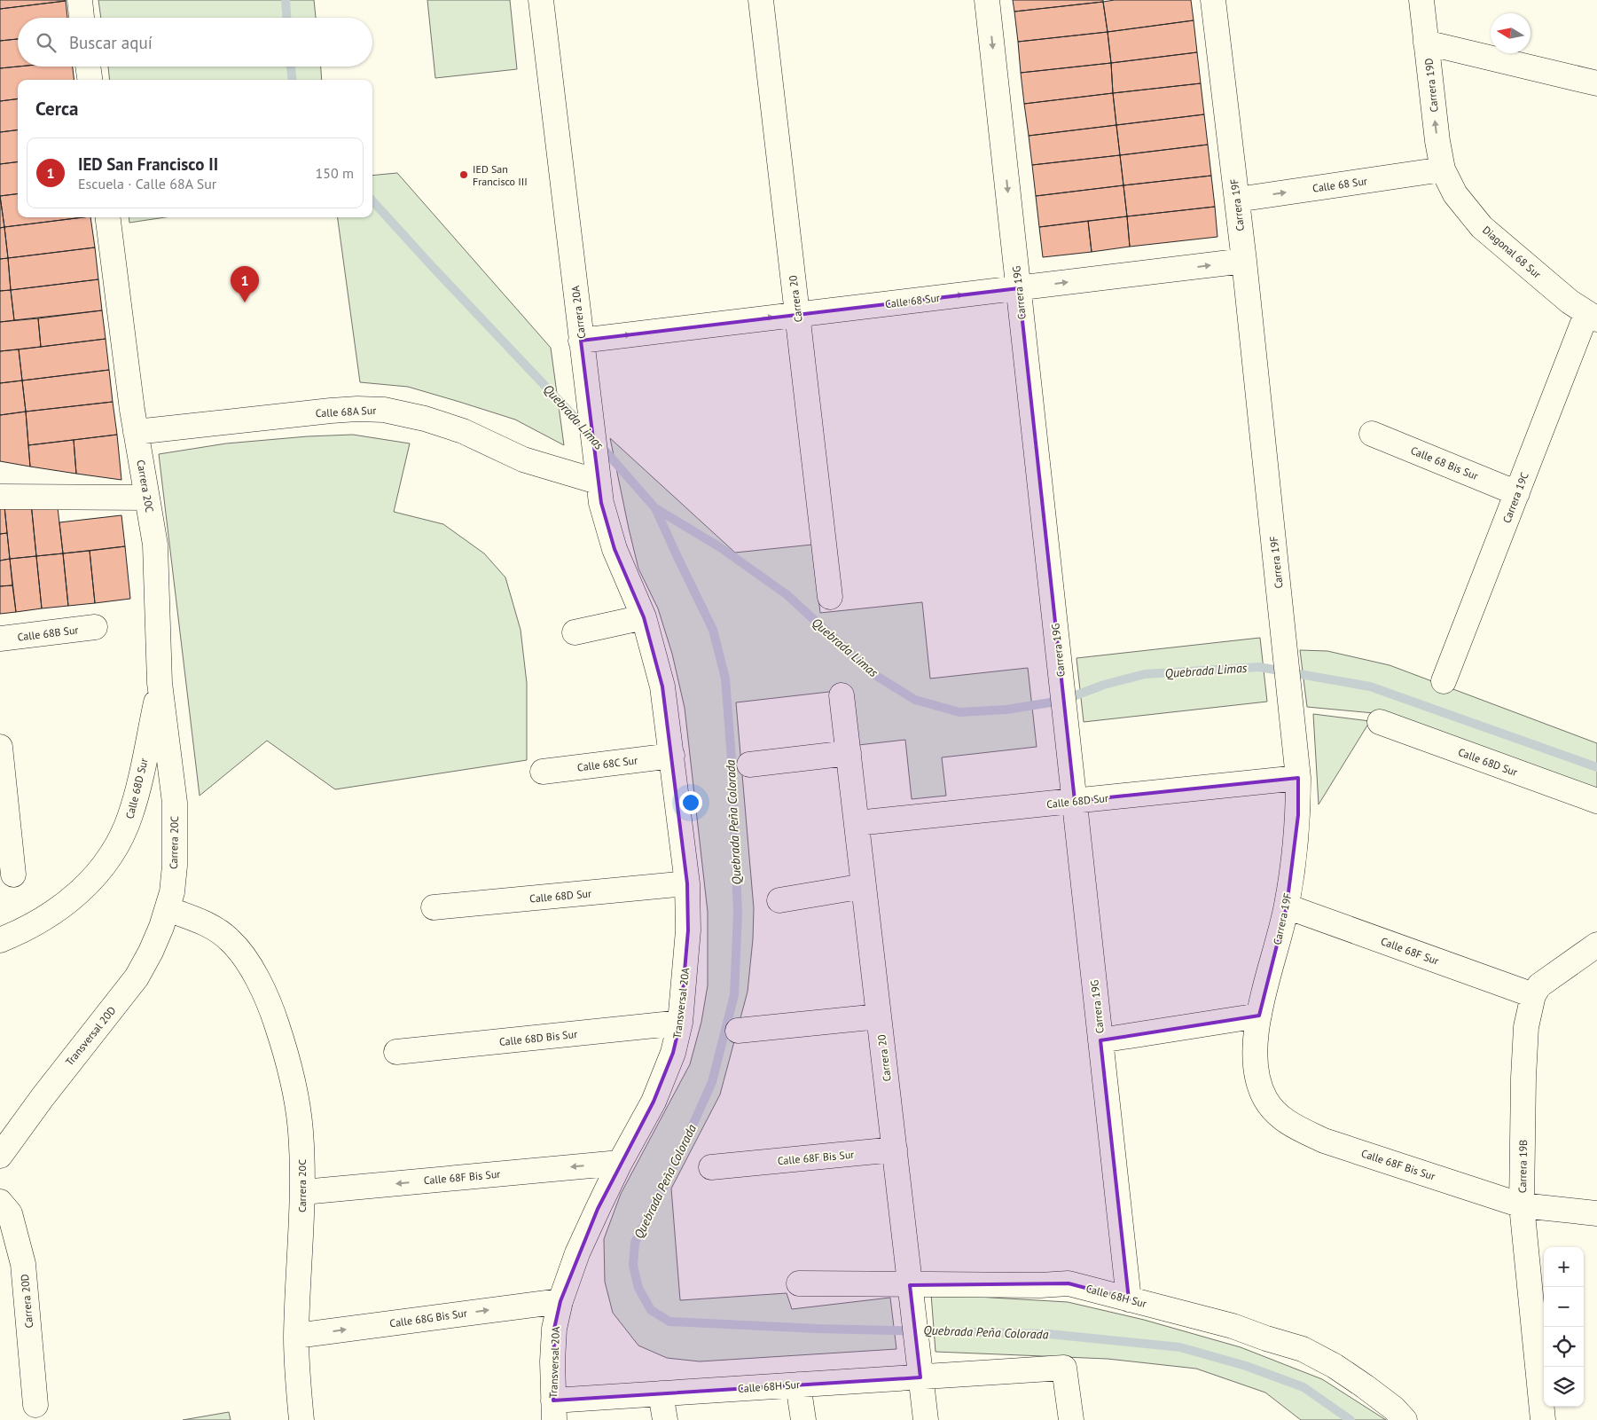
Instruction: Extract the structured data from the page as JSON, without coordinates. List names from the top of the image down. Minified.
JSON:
{"streets":{"street":["Carrera 19D","Calle 68 Sur","Carrera 19F","Diagonal 68 Sur","Carrera 19G","Carrera 20","Carrera 20A","Calle 68A Sur","Calle 68 Bis Sur","Carrera 20C","Carrera 19C","Calle 68B Sur","Calle 68D Sur","Calle 68C Sur","Calle 68F Sur","Transversal 20A","Transversal 20D","Calle 68D Bis Sur","Calle 68F Bis Sur","Carrera 19B","Calle 68H Sur","Carrera 20D","Calle 68G Bis Sur"]},"crossings":[["Carrera 19D","Calle 68 Sur"],["Carrera 19D","Diagonal 68 Sur"],["Calle 68 Sur","Carrera 19F"],["Calle 68 Sur","Diagonal 68 Sur"],["Calle 68 Sur","Carrera 19G"],["Calle 68 Sur","Carrera 20"],["Calle 68 Sur","Carrera 20A"],["Carrera 19F","Calle 68D Sur"],["Carrera 19F","Calle 68F Sur"],["Carrera 19F","Calle 68F Bis Sur"],["Diagonal 68 Sur","Carrera 19C"],["Carrera 19G","Calle 68D Sur"],["Carrera 19G","Calle 68H Sur"],["Carrera 20","Calle 68D Sur"],["Carrera 20","Calle 68F Bis Sur"],["Carrera 20","Calle 68H Sur"],["Carrera 20A","Calle 68A Sur"],["Carrera 20A","Transversal 20A"],["Calle 68A Sur","Carrera 20C"],["Calle 68 Bis Sur","Carrera 19C"],["Carrera 20C","Calle 68D Sur"],["Carrera 20C","Transversal 20D"],["Carrera 20C","Calle 68F Bis Sur"],["Carrera 20C","Calle 68G Bis Sur"],["Calle 68D Sur","Transversal 20A"],["Calle 68C Sur","Transversal 20A"],["Calle 68F Sur","Carrera 19B"],["Transversal 20A","Calle 68D Bis Sur"],["Transversal 20A","Calle 68F Bis Sur"],["Transversal 20A","Calle 68H Sur"],["Transversal 20A","Calle 68G Bis Sur"],["Calle 68F Bis Sur","Carrera 19B"]],"one_way":["Carrera 19D","Calle 68 Sur","Calle 68F Bis Sur","Calle 68G Bis Sur"],"water":["Quebrada Limas","Quebrada Peña Colorada"],"places":["IED San Francisco III"],"north":"left","page":{"search":"Buscar aquí","heading":"Cerca","list":[{"mark":"1","name":"IED San Francisco II","note":"Escuela · Calle 68A Sur","value":"150 m"}],"pins":"1","map_buttons":["+","−"]}}
